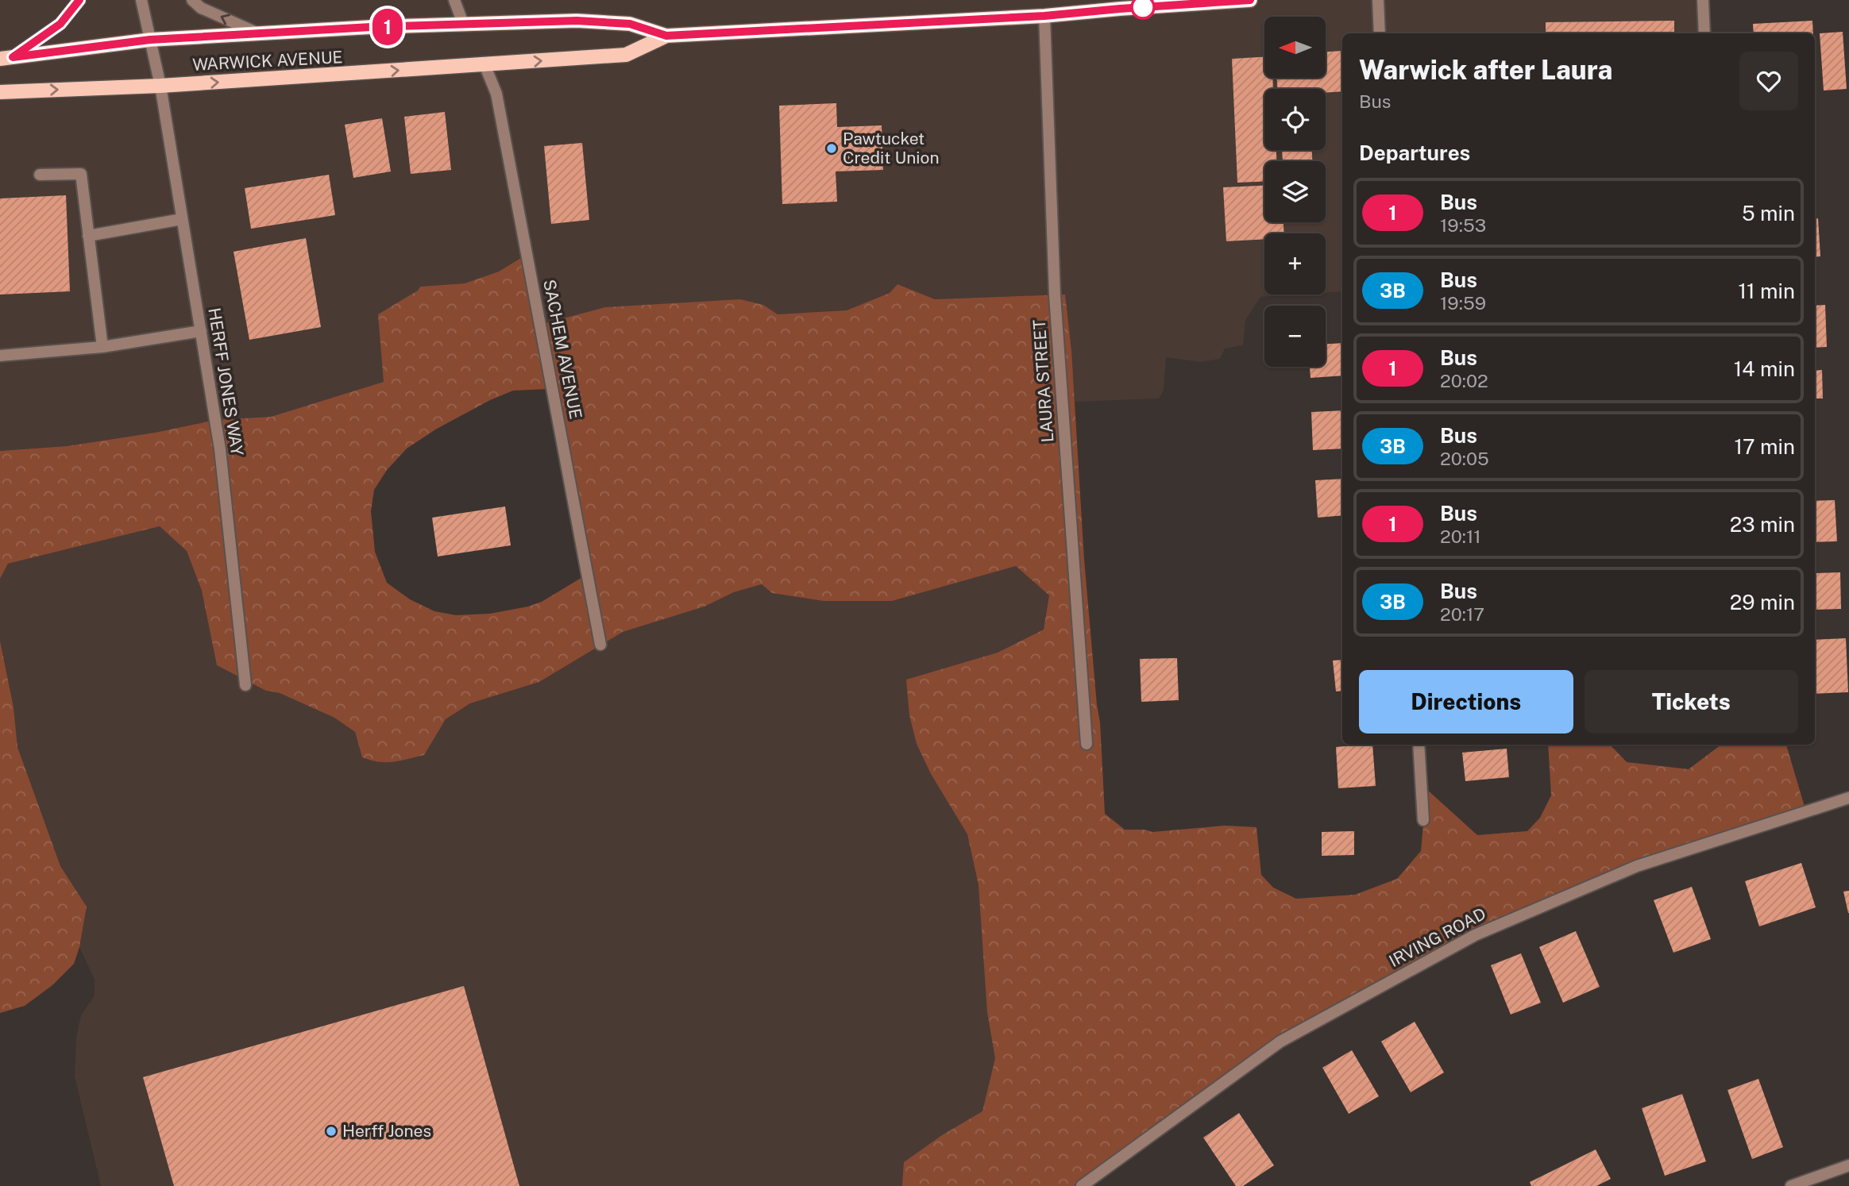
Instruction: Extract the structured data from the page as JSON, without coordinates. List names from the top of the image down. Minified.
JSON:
{"streets":{"main road":["WARWICK AVENUE"],"street":["SACHEM AVENUE","LAURA STREET","HERFF JONES WAY","IRVING ROAD"]},"crossings":[["WARWICK AVENUE","SACHEM AVENUE"],["WARWICK AVENUE","LAURA STREET"],["WARWICK AVENUE","HERFF JONES WAY"]],"places":["Pawtucket Credit Union","Herff Jones"],"lines":["bus line 1"],"north":"left","page":{"on_map":"1","map_buttons":["+","−"],"heading":[["Warwick after Laura","Bus"],"Departures"],"list":[{"mark":"1","name":"Bus","note":"19:53","value":"5 min"},{"mark":"3B","name":"Bus","note":"19:59","value":"11 min"},{"mark":"1","name":"Bus","note":"20:02","value":"14 min"},{"mark":"3B","name":"Bus","note":"20:05","value":"17 min"},{"mark":"1","name":"Bus","note":"20:11","value":"23 min"},{"mark":"3B","name":"Bus","note":"20:17","value":"29 min"}],"buttons":["Directions","Tickets"]}}
